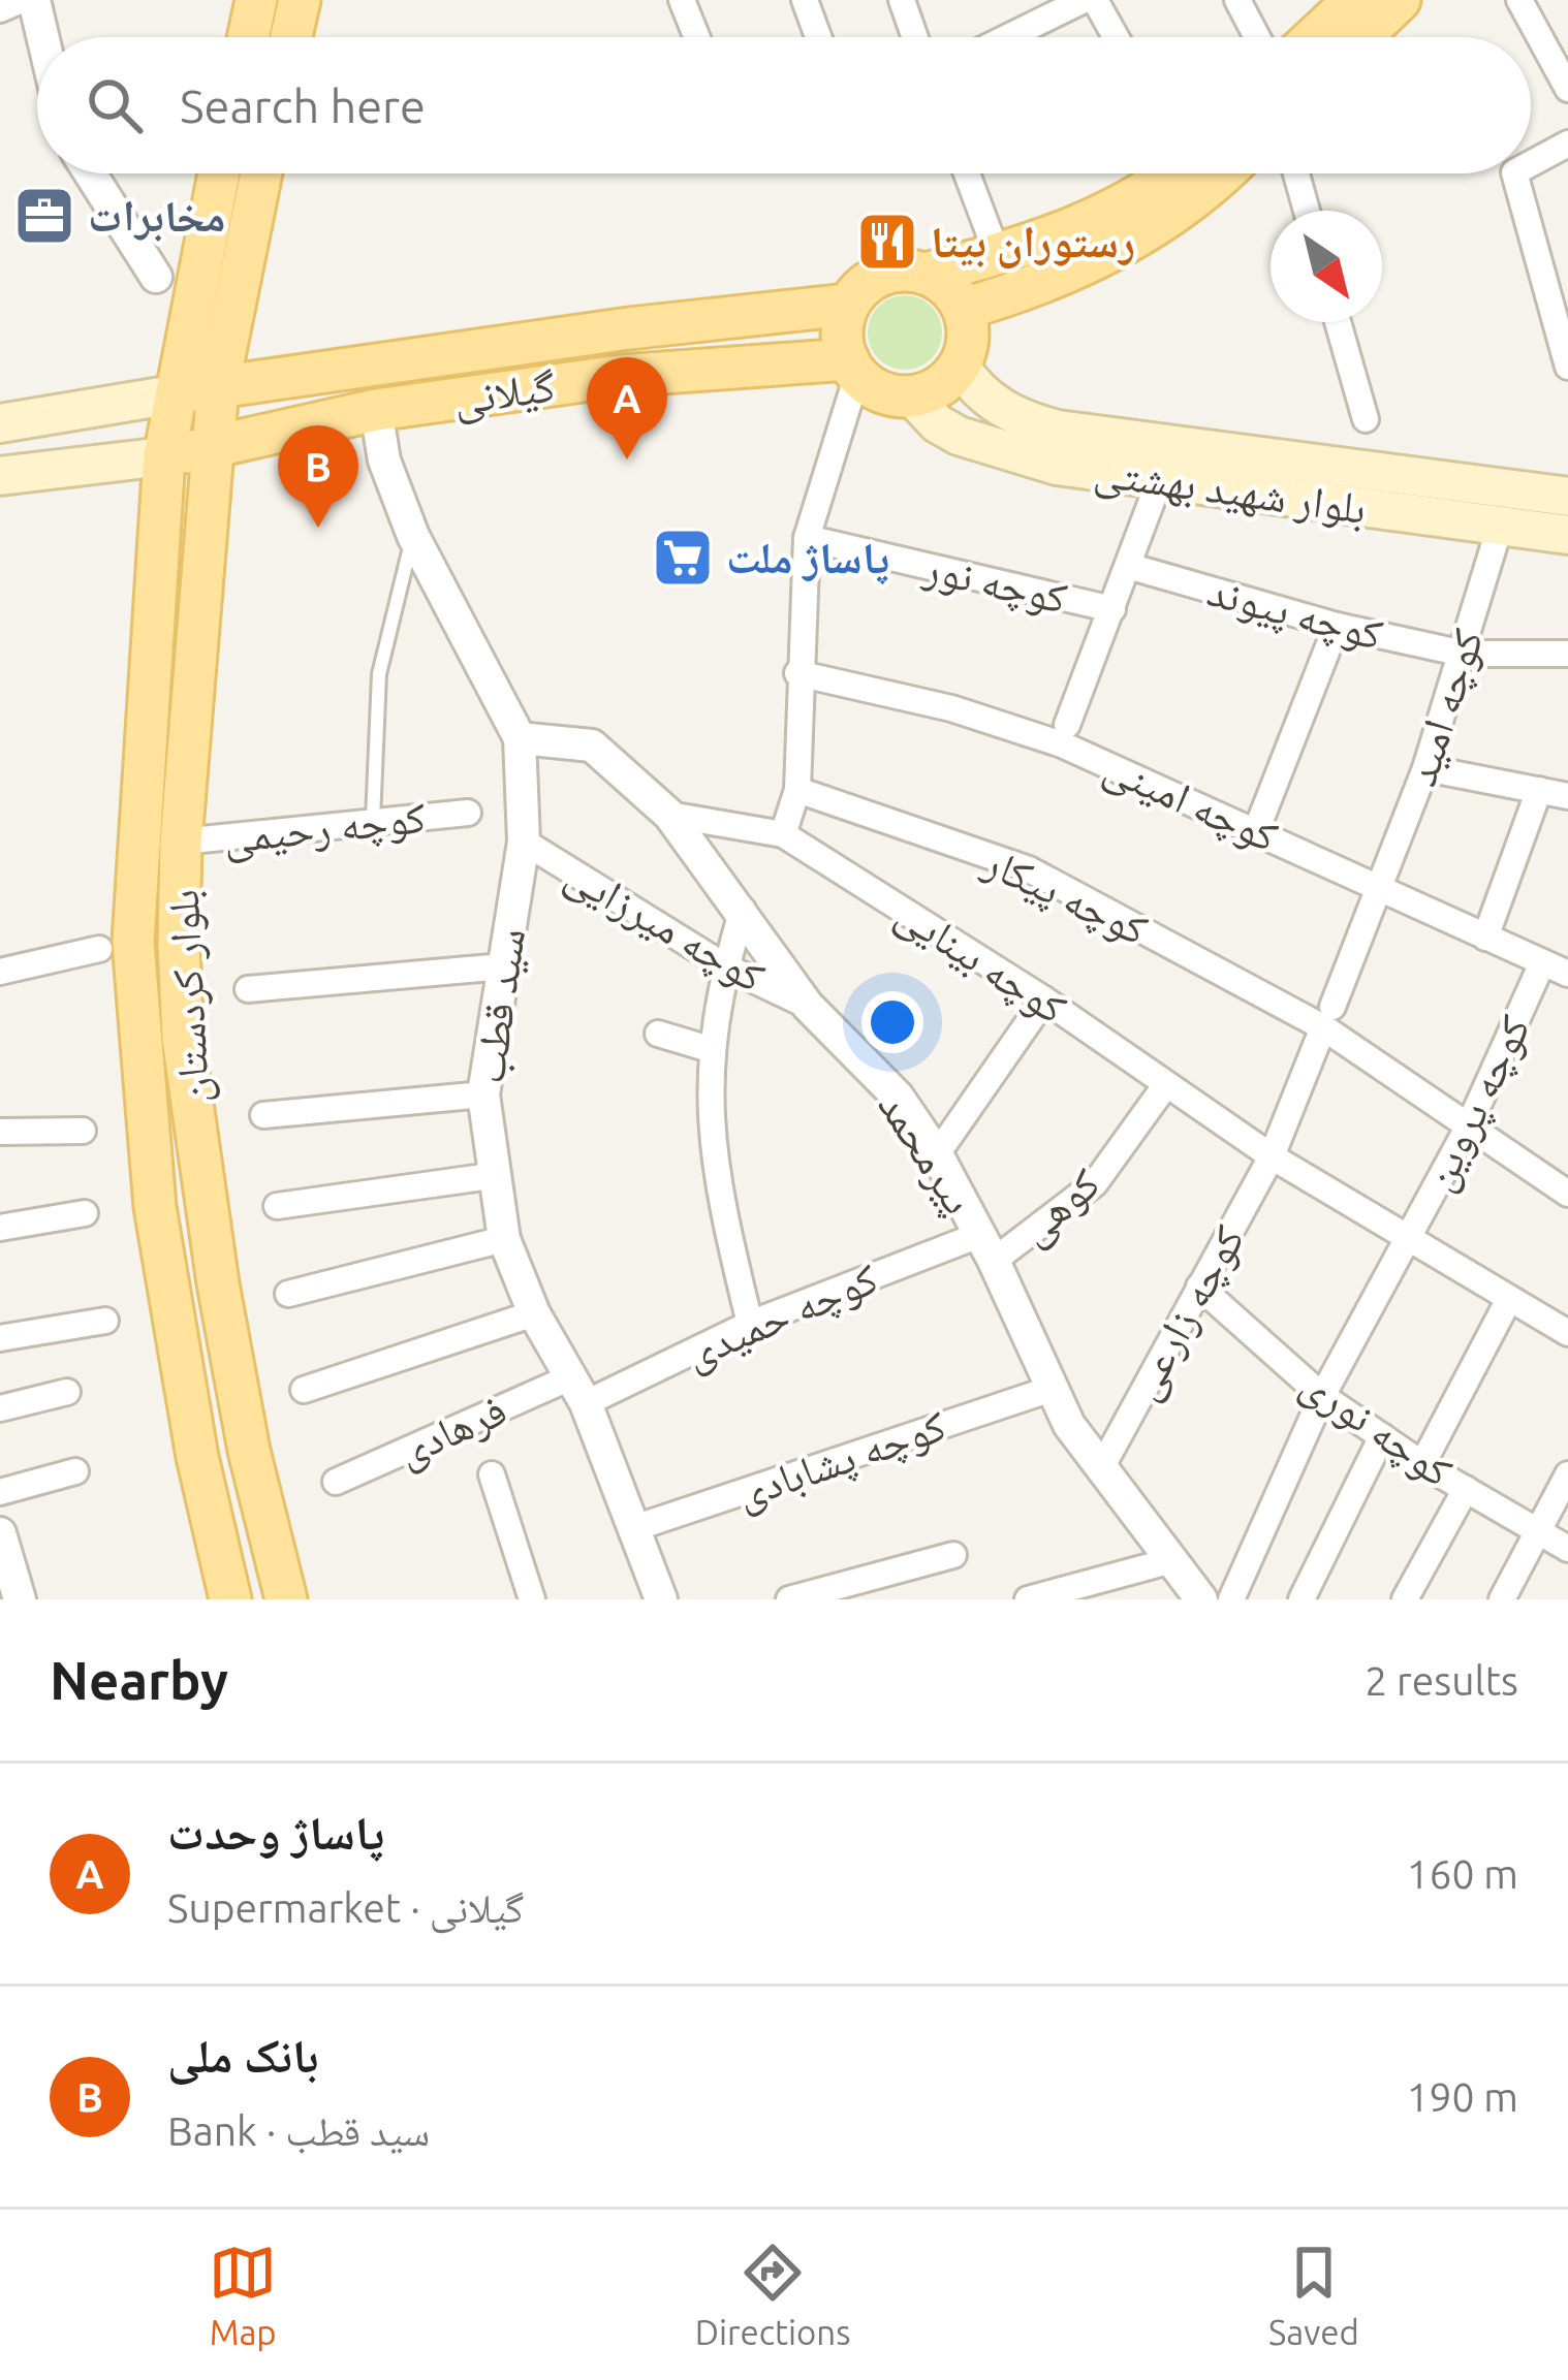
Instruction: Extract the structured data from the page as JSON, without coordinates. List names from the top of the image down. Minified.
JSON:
{"streets":{"main road":["گیلانی","بلوار شهید بهشتی","بلوار کردستان"],"street":["کوچه نور","کوچه پیوند","کوچه امید","کوچه امینی","کوچه رحیمی","کوچه پیکار","کوچه میرزایی","کوچه بینایی","سید قطب","کوچه پروین","پیرمحمد","کوهی","کوچه زارعی","کوچه حمیدی","کوچه نوری","فرهادی","کوچه پشابادی"]},"crossings":[["گیلانی","بلوار شهید بهشتی"],["گیلانی","بلوار کردستان"],["گیلانی","سید قطب"],["بلوار شهید بهشتی","کوچه امید"],["کوچه پیوند","کوچه امید"],["کوچه امید","کوچه امینی"],["کوچه امید","کوچه پیکار"],["کوچه امید","کوچه زارعی"],["کوچه امینی","کوچه پروین"],["کوچه رحیمی","بلوار کردستان"],["کوچه پیکار","کوچه پروین"],["کوچه پیکار","کوچه زارعی"],["کوچه میرزایی","سید قطب"],["کوچه میرزایی","پیرمحمد"],["کوچه بینایی","کوچه پروین"],["کوچه بینایی","پیرمحمد"],["کوچه بینایی","کوهی"],["کوچه بینایی","کوچه زارعی"],["سید قطب","پیرمحمد"],["سید قطب","کوچه حمیدی"],["سید قطب","فرهادی"],["سید قطب","کوچه پشابادی"],["کوچه پروین","کوچه نوری"],["پیرمحمد","کوهی"],["پیرمحمد","کوچه زارعی"],["پیرمحمد","کوچه حمیدی"],["پیرمحمد","کوچه پشابادی"],["کوهی","کوچه حمیدی"],["کوچه زارعی","کوچه نوری"],["کوچه حمیدی","فرهادی"]],"places":{"office":["مخابرات"],"restaurant":["رستوران بیتا"],"supermarket":["پاساژ ملت"]},"north":"bottom right","page":{"search":"Search here","pins":["A","B"],"heading":["Nearby","2 results"],"list":[{"mark":"A","name":"پاساژ وحدت","note":"Supermarket · گیلانی","value":"160 m"},{"mark":"B","name":"بانک ملی","note":"Bank · سید قطب","value":"190 m"}],"nav":["Map","Directions","Saved"]}}
